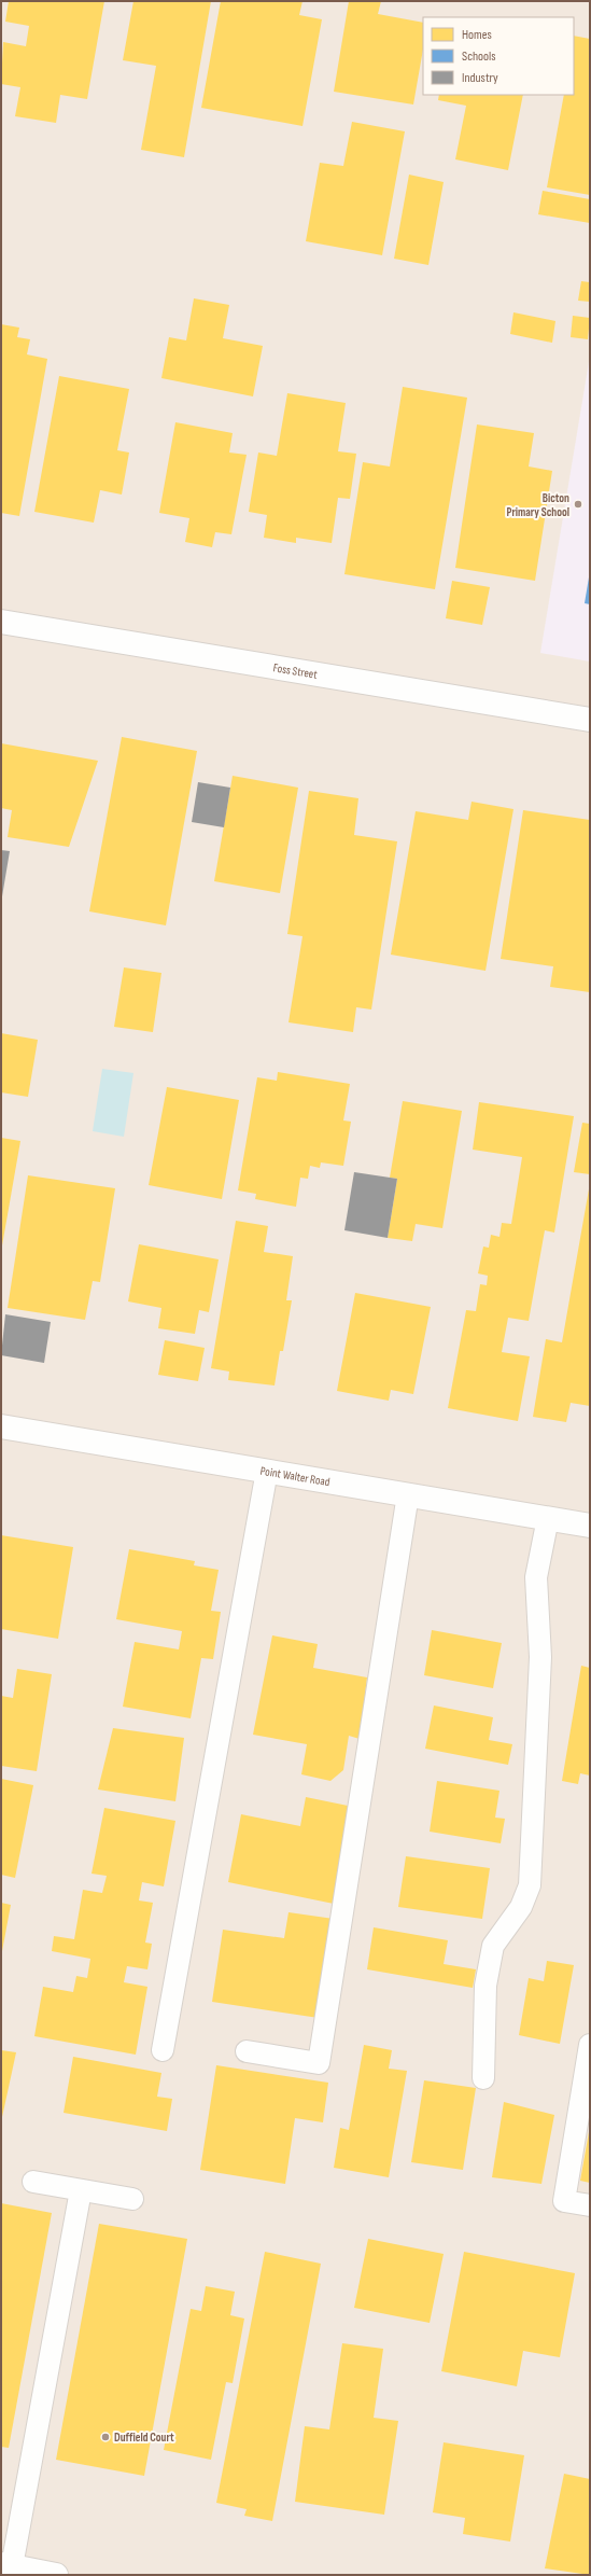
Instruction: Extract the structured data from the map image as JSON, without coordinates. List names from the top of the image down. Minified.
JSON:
{"streets":{"street":["Foss Street","Point Walter Road"]},"places":["Bicton Primary School","Duffield Court"],"legend":["Homes","Schools","Industry"]}
